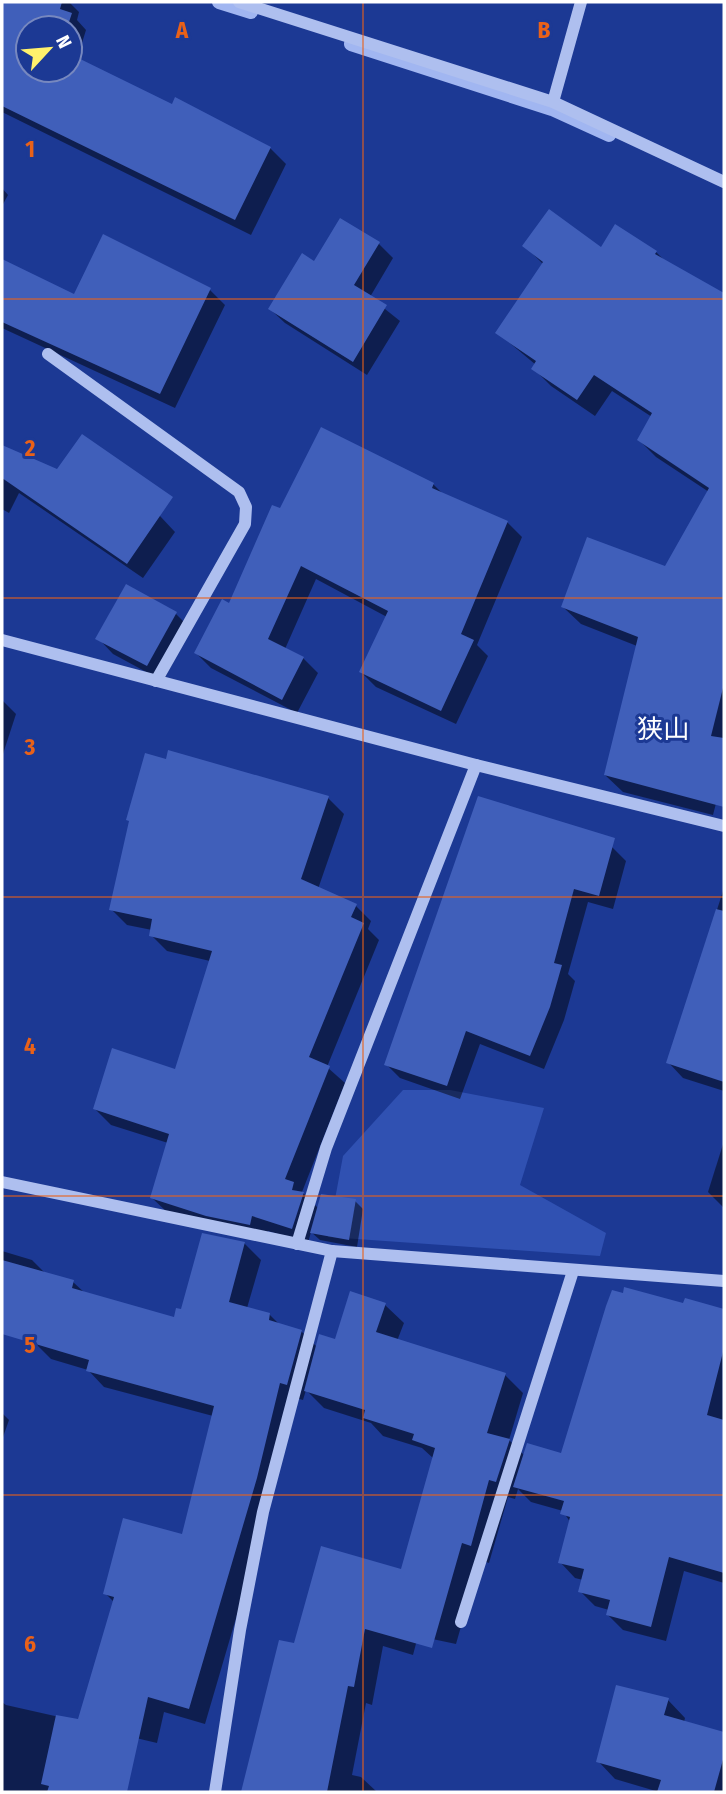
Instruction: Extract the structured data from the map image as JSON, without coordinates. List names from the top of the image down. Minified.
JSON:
{"districts":["狭山"],"north":"top right","grid":{"columns":["A","B"],"rows":["1","2","3","4","5","6"]}}
